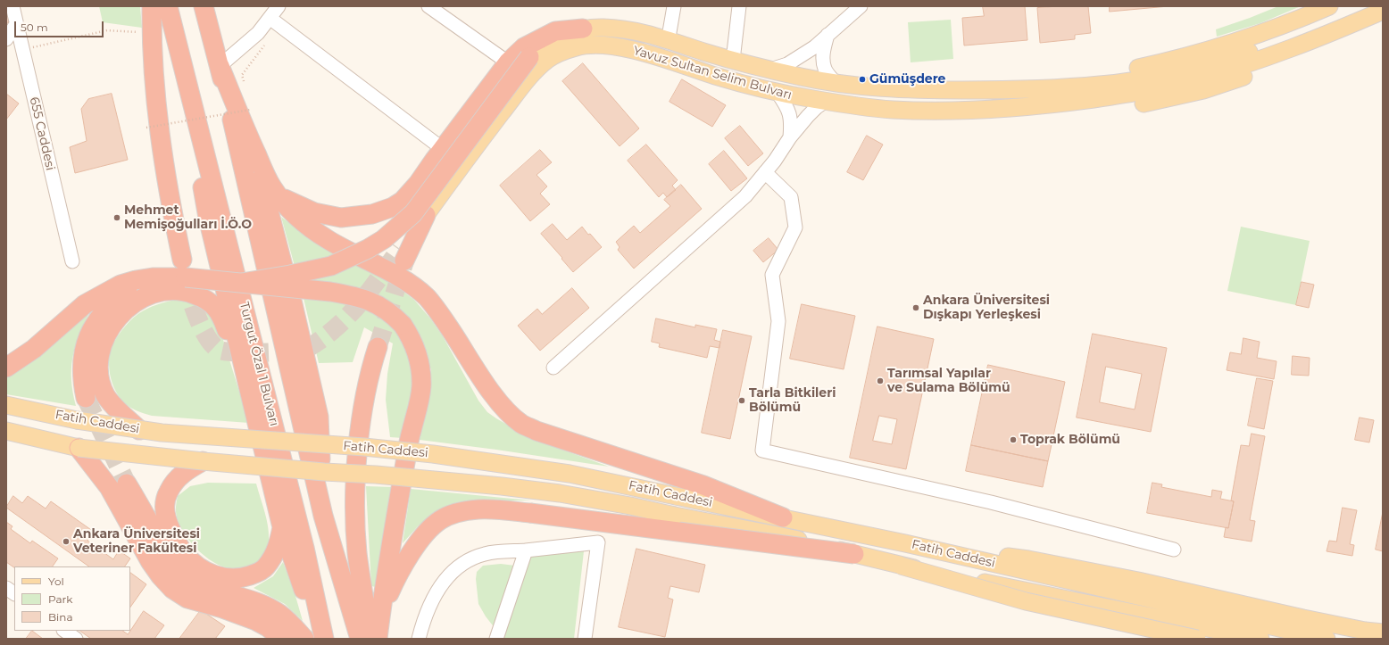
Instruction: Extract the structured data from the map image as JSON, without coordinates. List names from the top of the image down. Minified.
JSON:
{"streets":{"highway":["Turgut Özal 1 Bulvarı"],"main road":["Yavuz Sultan Selim Bulvarı","Fatih Caddesi"],"street":["655 Caddesi"]},"places":["Gümüşdere","Mehmet Memişoğulları İ.Ö.O","Ankara Üniversitesi Dışkapı Yerleşkesi","Tarımsal Yapılar ve Sulama Bölümü","Tarla Bitkileri Bölümü","Toprak Bölümü","Ankara Üniversitesi Veteriner Fakültesi"],"legend":["Yol","Park","Bina"],"scale_bar":"50 m"}
